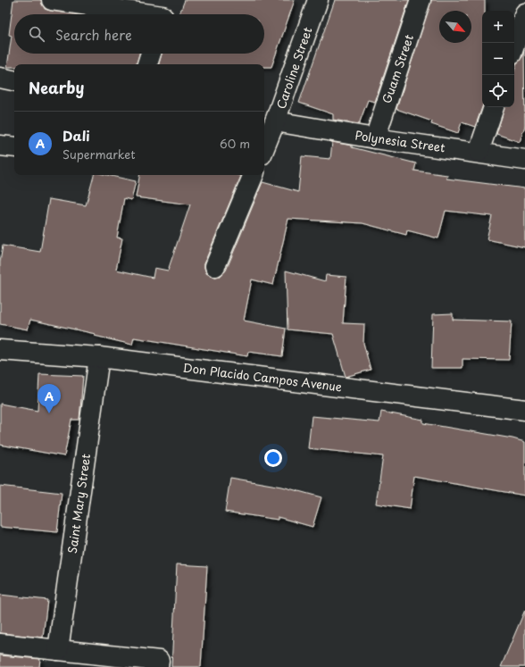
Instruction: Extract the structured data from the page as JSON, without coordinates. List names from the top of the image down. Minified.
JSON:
{"streets":{"street":["Caroline Street","Guam Street","Polynesia Street","Don Placido Campos Avenue","Saint Mary Street"]},"crossings":[["Caroline Street","Polynesia Street"],["Guam Street","Polynesia Street"],["Don Placido Campos Avenue","Saint Mary Street"]],"north":"bottom right","page":{"map_buttons":["+","−"],"search":"Search here","heading":"Nearby","list":[{"mark":"A","name":"Dali","note":"Supermarket","value":"60 m"}],"pins":"A"}}
